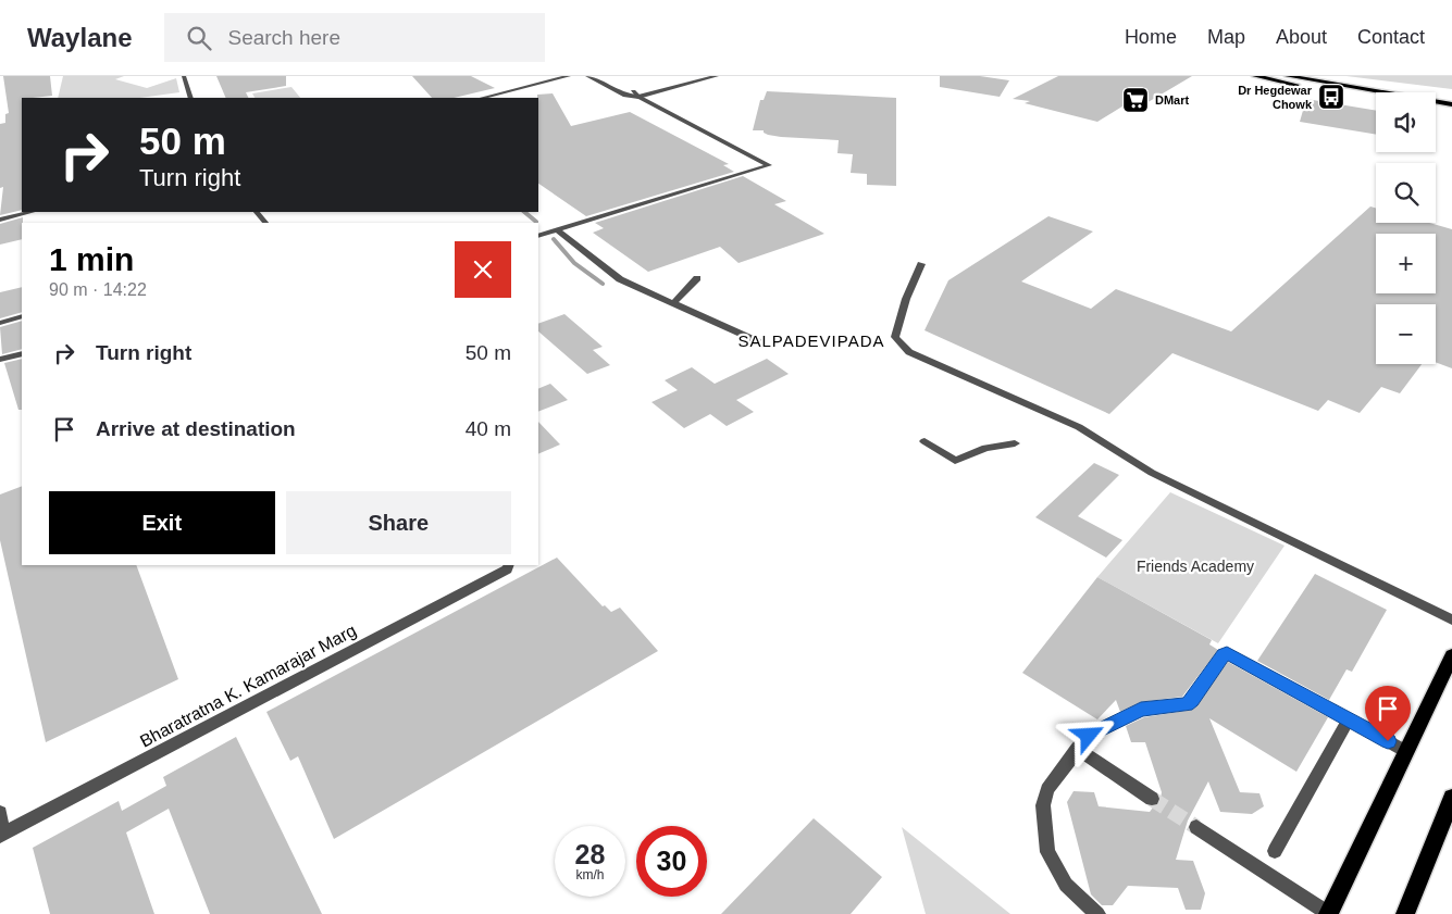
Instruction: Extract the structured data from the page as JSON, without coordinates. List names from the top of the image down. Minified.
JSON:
{"streets":{"street":["Bharatratna K. Kamarajar Marg"]},"districts":["SALPADEVIPADA"],"parks":["Friends Academy"],"places":{"bus stop":["Dr Hegdewar Chowk"],"supermarket":["DMart"]},"page":{"header":"Waylane","search":"Search here","nav":["Home","Map","About","Contact"],"map_buttons":["+","−"],"turn":["50 m","Turn right"],"heading":["1 min","90 m · 14:22"],"list":[{"name":"Turn right","value":"50 m"},{"name":"Arrive at destination","value":"40 m"}],"buttons":["Exit","Share"],"speed":"28 km/h","limit":"30"}}
